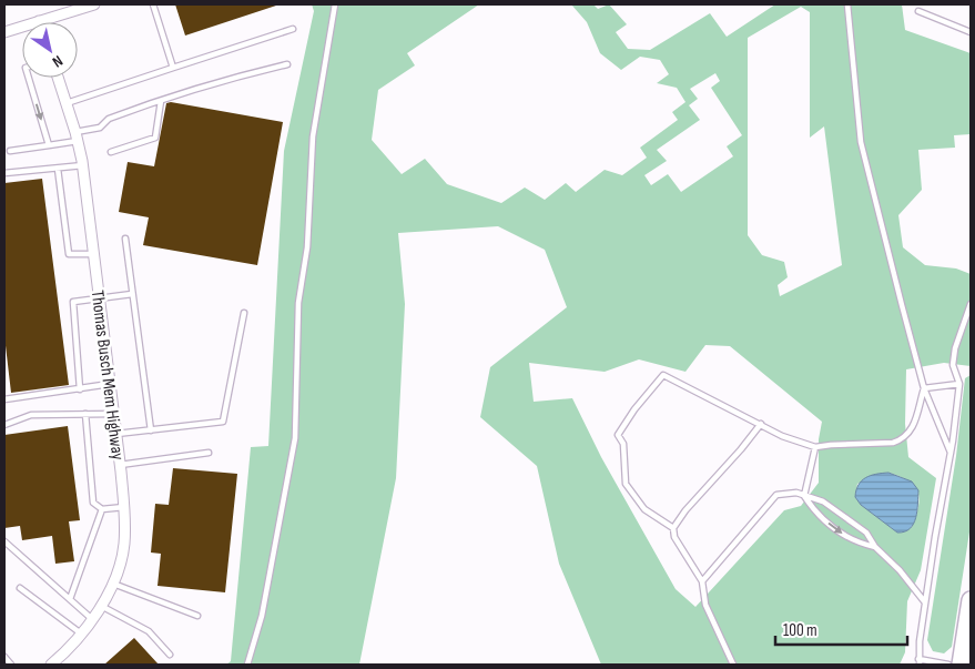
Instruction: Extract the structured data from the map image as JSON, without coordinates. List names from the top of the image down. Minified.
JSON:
{"streets":{"street":["Thomas Busch Mem Highway"]},"scale_bar":"100 m","north":"bottom right"}
